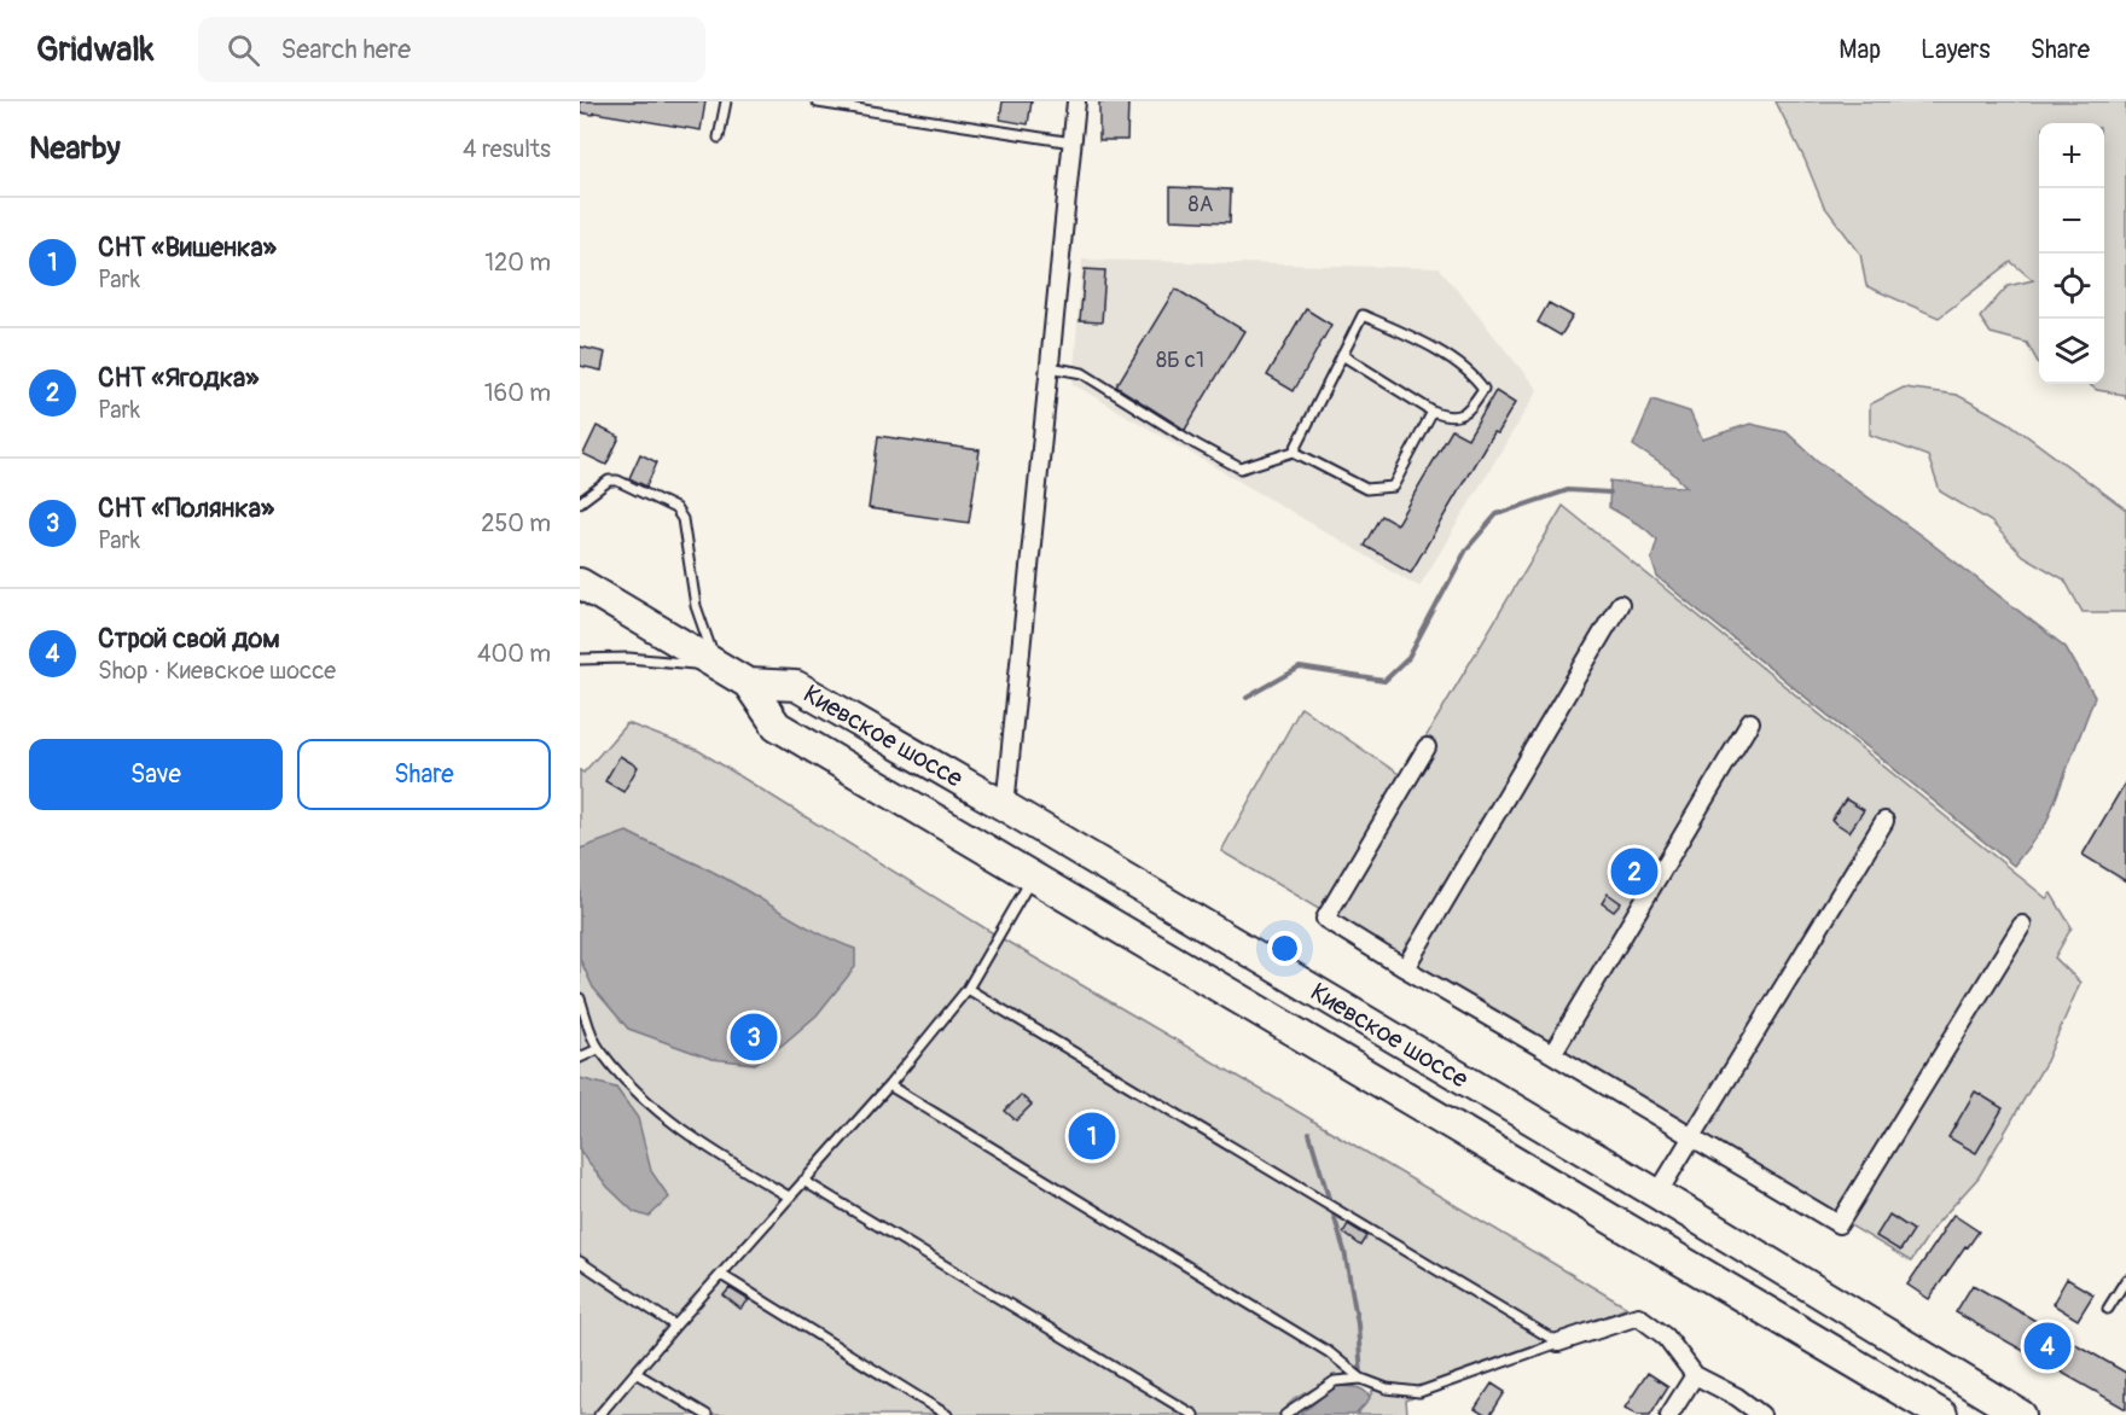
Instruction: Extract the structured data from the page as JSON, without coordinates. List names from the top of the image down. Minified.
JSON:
{"streets":{"highway":["Киевское шоссе"]},"house_numbers":["8А","8Б с1"],"page":{"header":"Gridwalk","search":"Search here","nav":["Map","Layers","Share"],"heading":["Nearby","4 results"],"map_buttons":["+","−"],"list":[{"mark":"1","name":"СНТ «Вишенка»","note":"Park","value":"120 m"},{"mark":"2","name":"СНТ «Ягодка»","note":"Park","value":"160 m"},{"mark":"3","name":"СНТ «Полянка»","note":"Park","value":"250 m"},{"mark":"4","name":"Строй свой дом","note":"Shop · Киевское шоссе","value":"400 m"}],"buttons":["Save","Share"],"pins":["2","3","1","4"]}}
